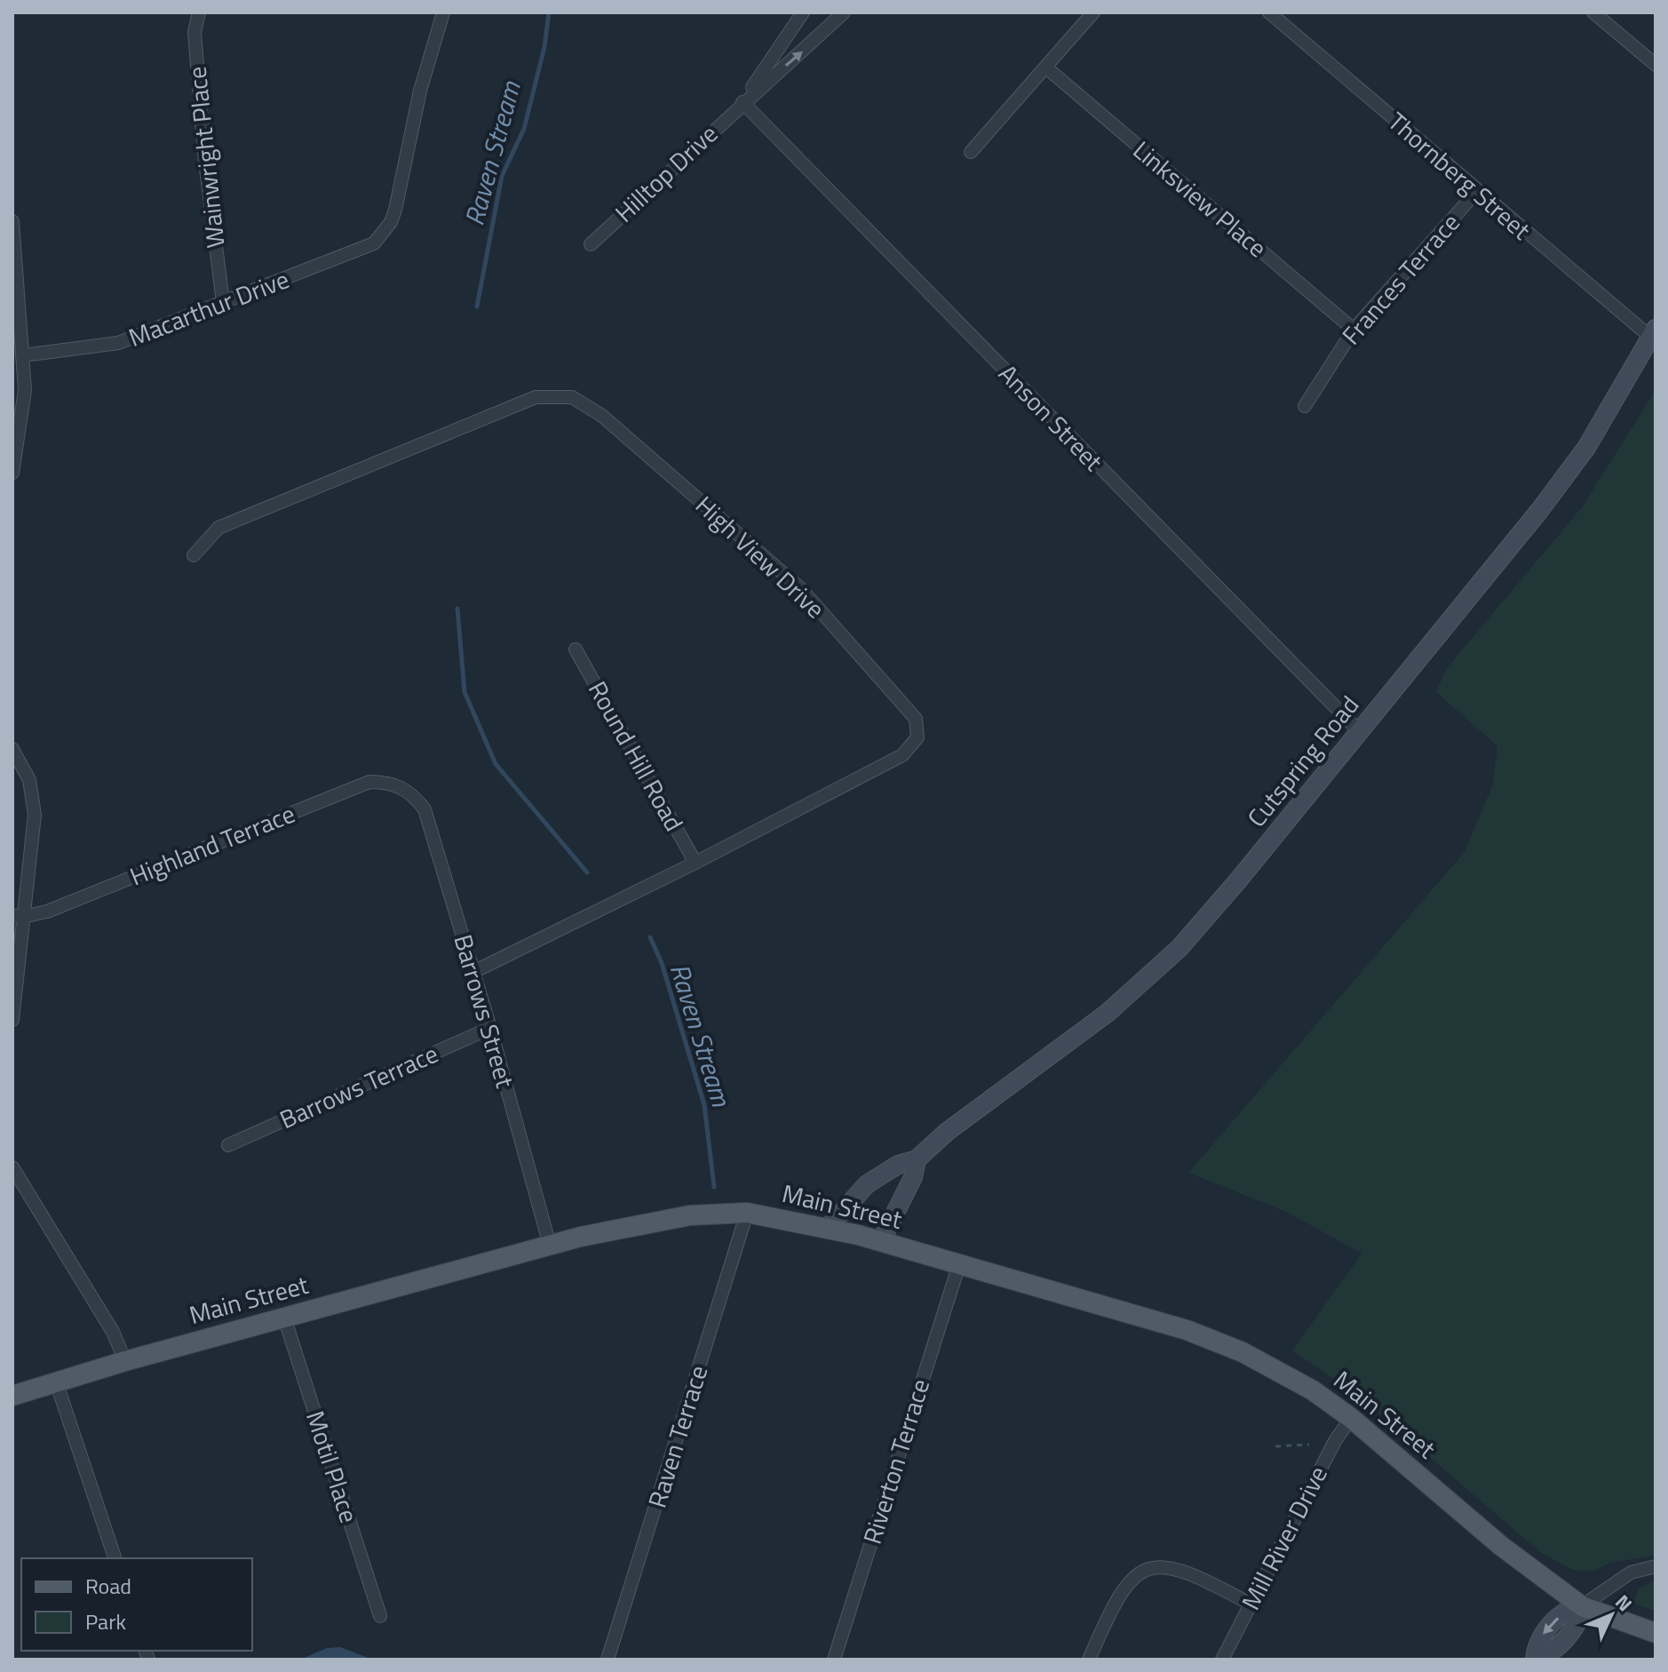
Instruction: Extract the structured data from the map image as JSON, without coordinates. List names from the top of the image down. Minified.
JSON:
{"streets":{"main road":["Main Street"],"street":["Wainwright Place","Hilltop Drive","Thornberg Street","Linksview Place","Frances Terrace","Macarthur Drive","Anson Street","High View Drive","Round Hill Road","Cutspring Road","Highland Terrace","Barrows Street","Barrows Terrace","Raven Terrace","Riverton Terrace","Motil Place","Mill River Drive"]},"crossings":[["Wainwright Place","Macarthur Drive"],["Hilltop Drive","Anson Street"],["Thornberg Street","Frances Terrace"],["Thornberg Street","Cutspring Road"],["Linksview Place","Frances Terrace"],["Anson Street","Cutspring Road"],["High View Drive","Round Hill Road"],["High View Drive","Barrows Street"],["Cutspring Road","Main Street"],["Highland Terrace","Barrows Street"],["Barrows Street","Barrows Terrace"],["Barrows Street","Main Street"],["Main Street","Raven Terrace"],["Main Street","Riverton Terrace"],["Main Street","Motil Place"],["Main Street","Mill River Drive"]],"water":["Raven Stream"],"legend":["Road","Park"],"north":"top right"}
